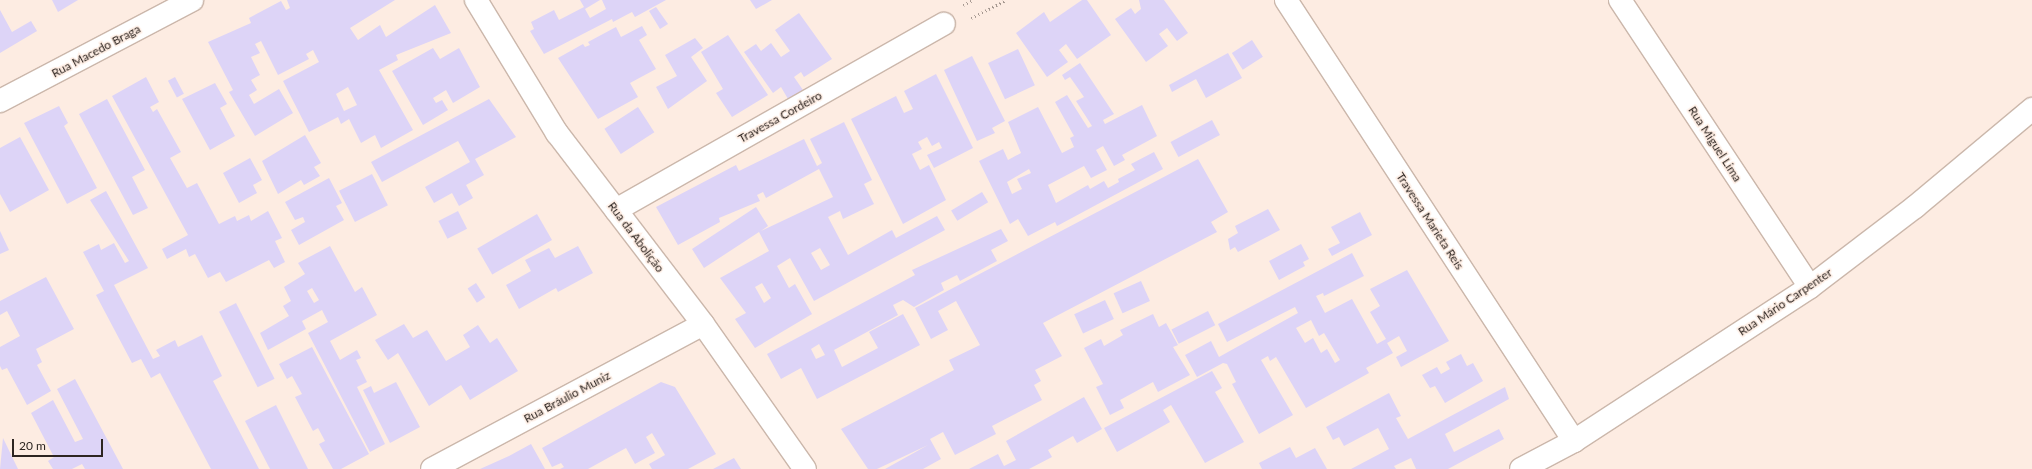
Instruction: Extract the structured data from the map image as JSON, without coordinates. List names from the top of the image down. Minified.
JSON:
{"streets":{"street":["Rua Macedo Braga","Travessa Cordeiro","Rua Miguel Lima","Travessa Marieta Reis","Rua da Abolição","Rua Mário Carpenter","Rua Bráulio Muniz"]},"crossings":[["Travessa Cordeiro","Rua da Abolição"],["Rua Miguel Lima","Rua Mário Carpenter"],["Travessa Marieta Reis","Rua Mário Carpenter"],["Rua da Abolição","Rua Bráulio Muniz"]],"scale_bar":"20 m"}
